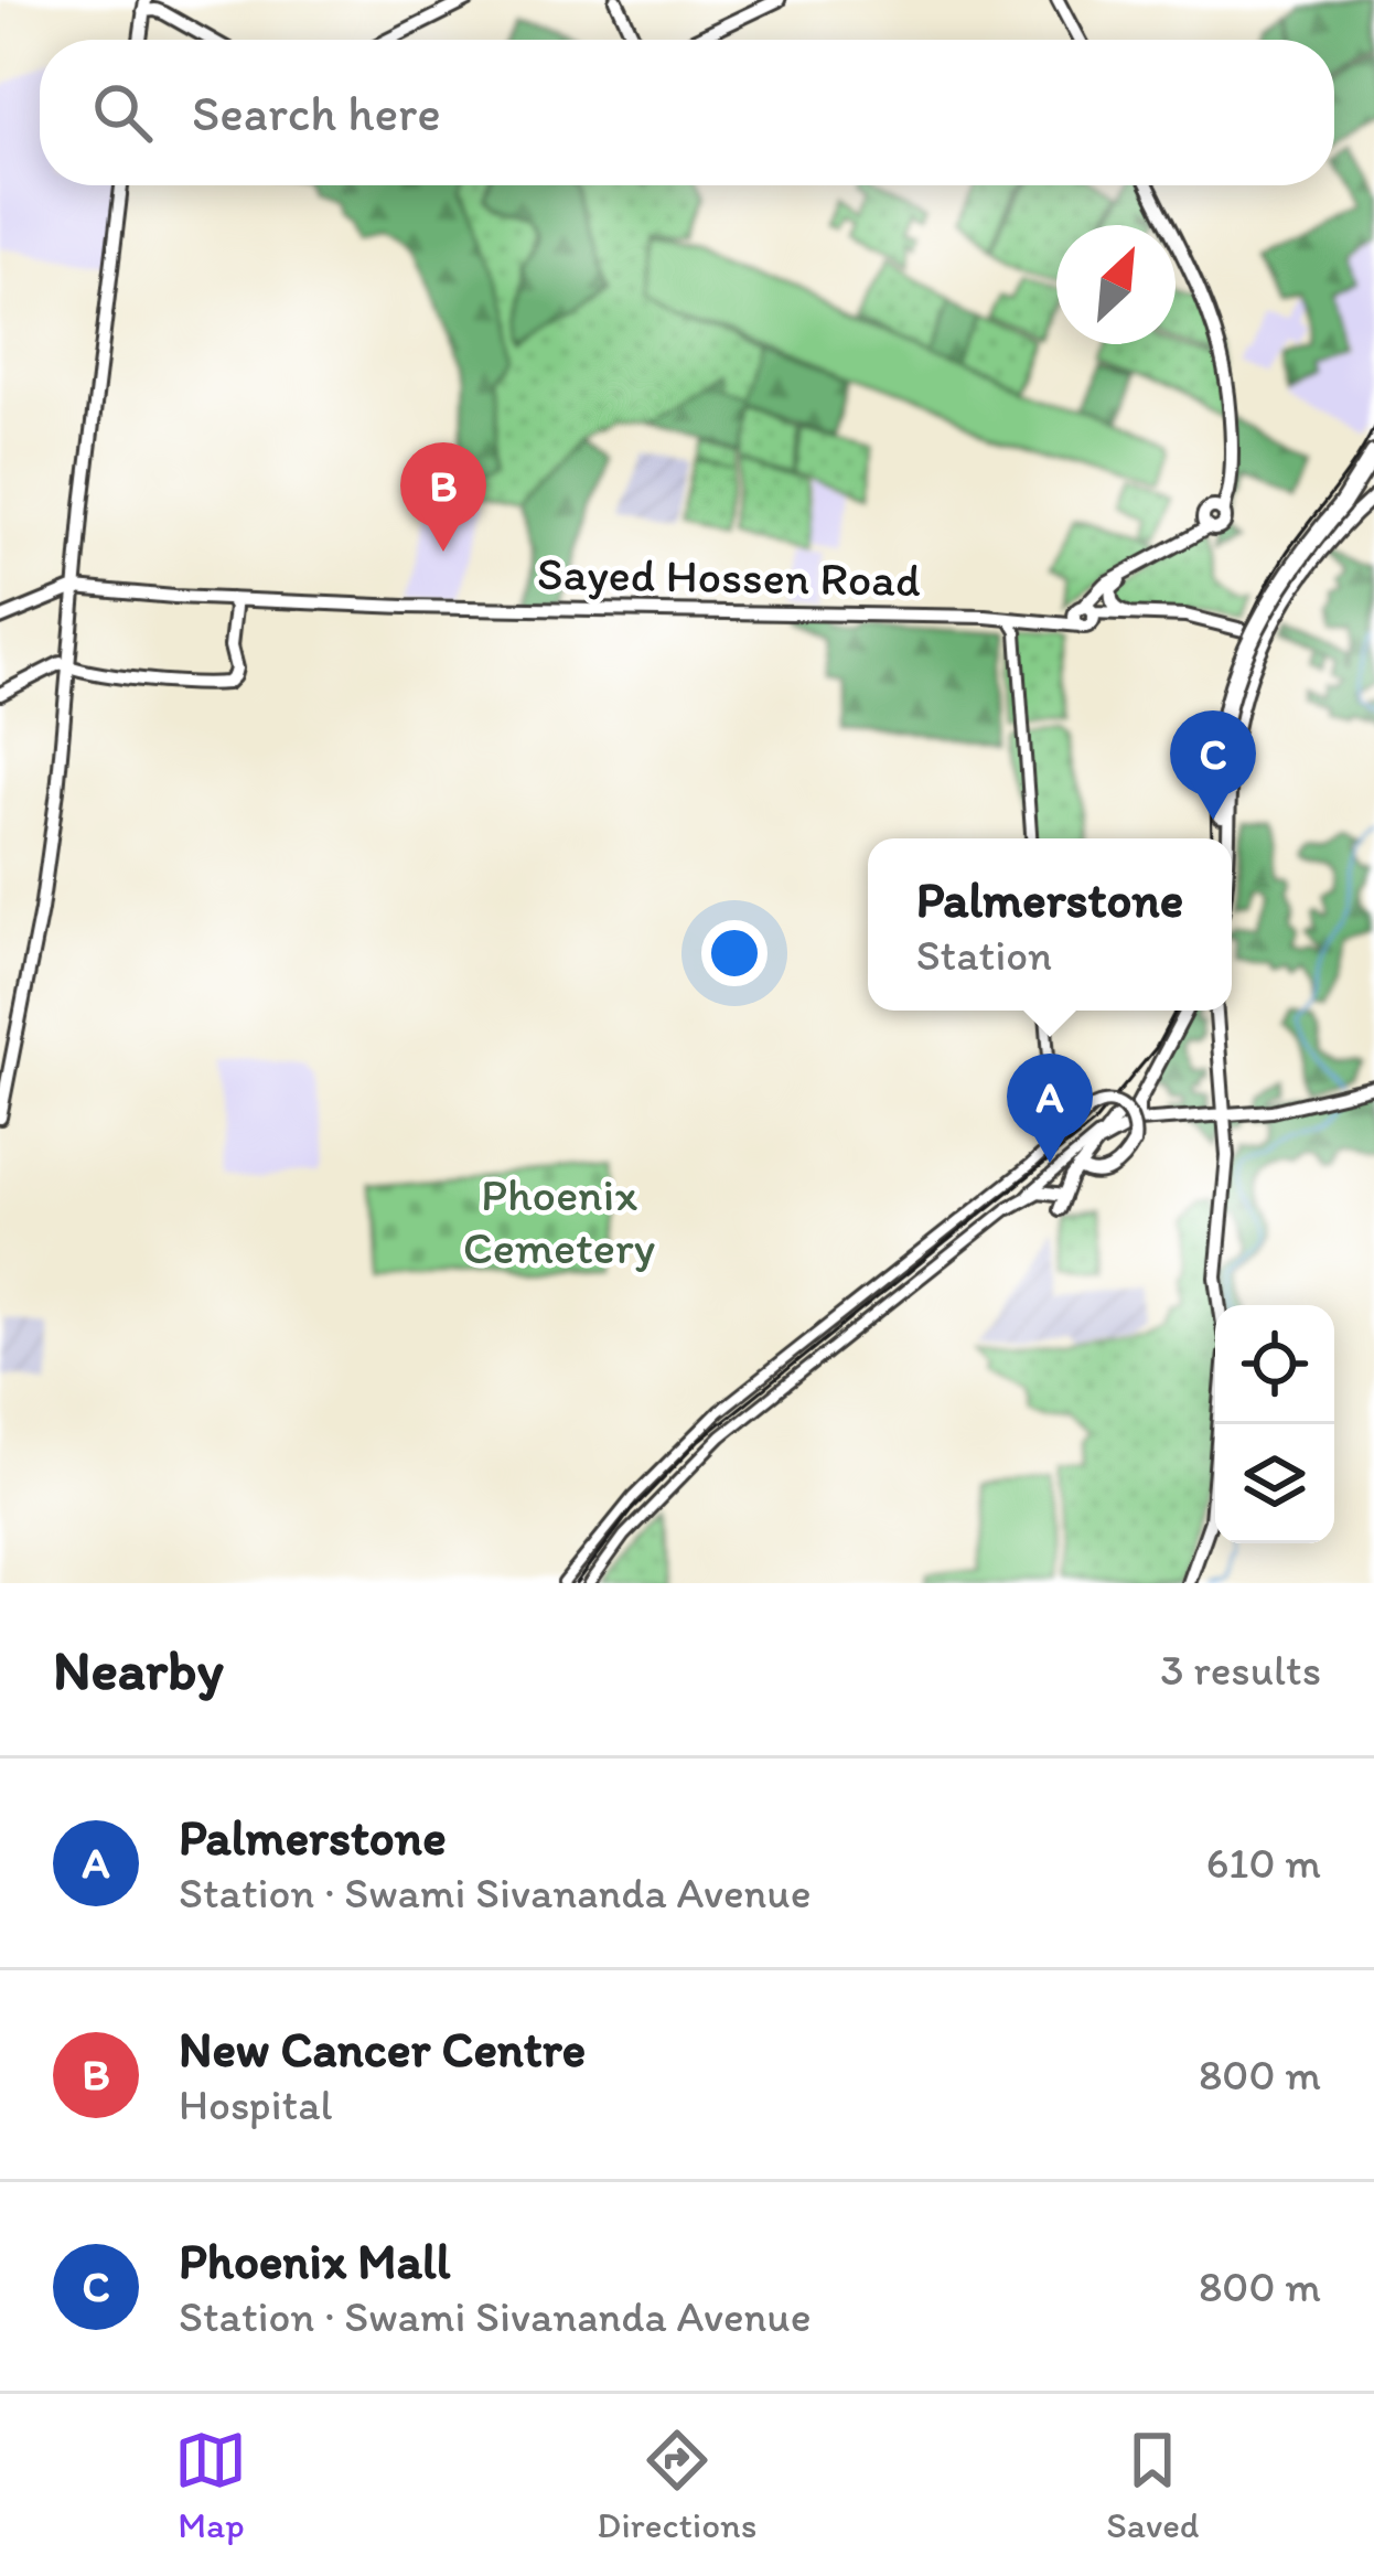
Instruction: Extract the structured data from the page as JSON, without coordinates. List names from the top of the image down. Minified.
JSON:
{"streets":{"main road":["Sayed Hossen Road"]},"parks":["Phoenix Cemetery"],"north":"top right","page":{"search":"Search here","pins":["B","C","A"],"popup":["Palmerstone","Station"],"heading":["Nearby","3 results"],"list":[{"mark":"A","name":"Palmerstone","note":"Station · Swami Sivananda Avenue","value":"610 m"},{"mark":"B","name":"New Cancer Centre","note":"Hospital","value":"800 m"},{"mark":"C","name":"Phoenix Mall","note":"Station · Swami Sivananda Avenue","value":"800 m"}],"nav":["Map","Directions","Saved"]}}
